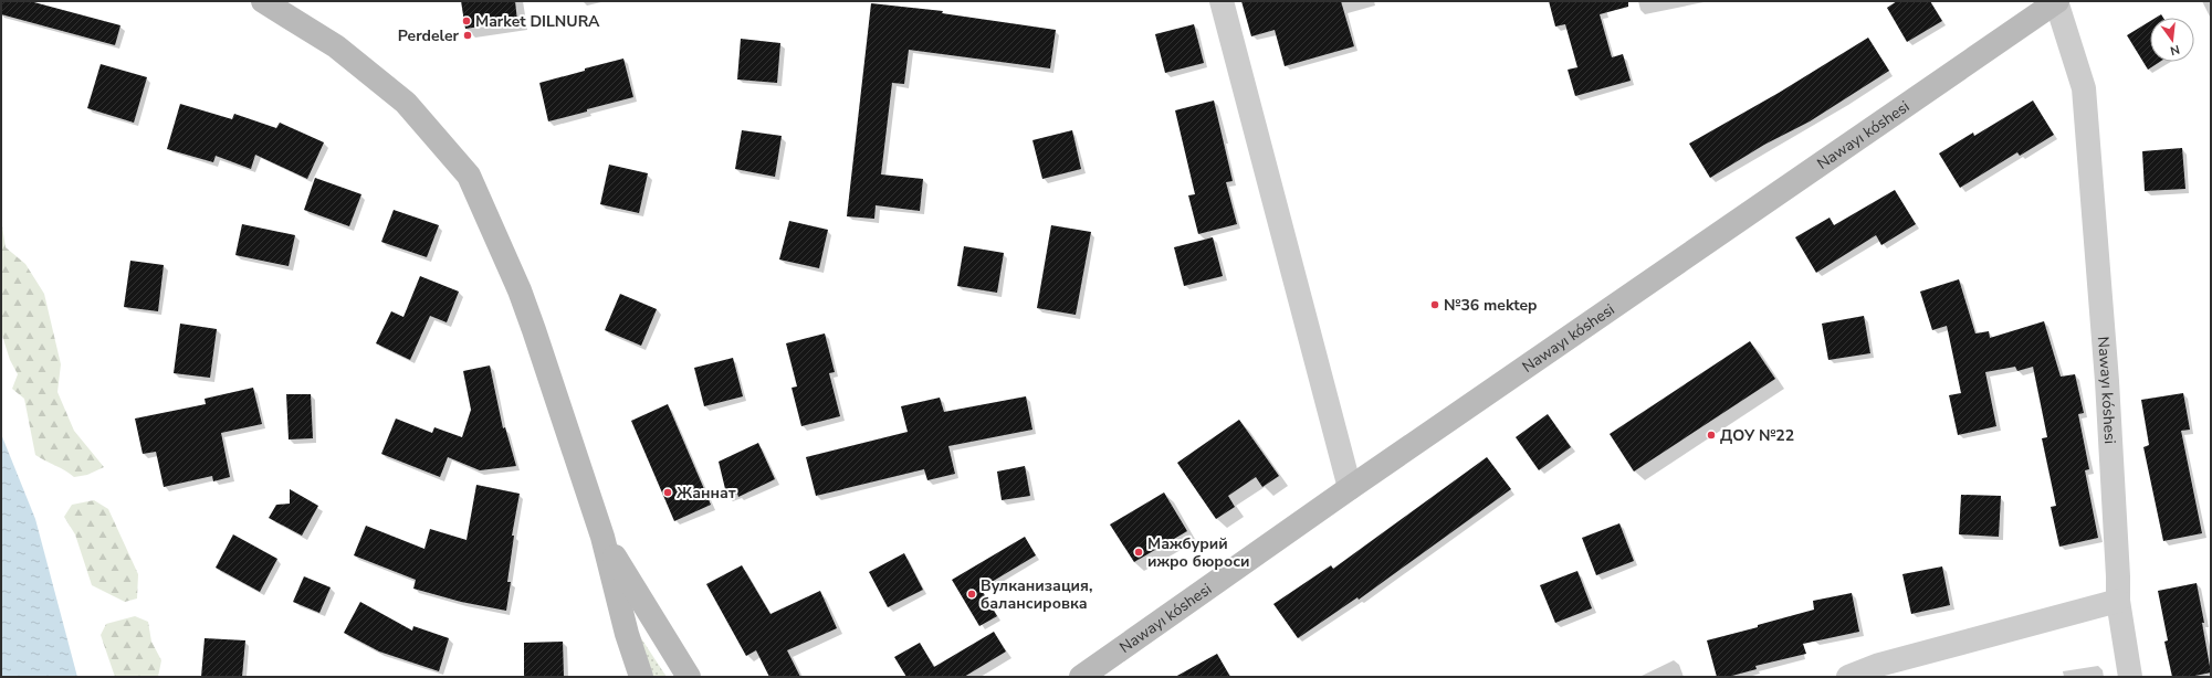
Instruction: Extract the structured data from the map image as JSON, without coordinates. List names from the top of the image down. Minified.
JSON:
{"streets":{"main road":["Nawayı kóshesi"]},"places":["Market DILNURA","Perdeler","№36 mektep","ДОУ №22","Жаннат","Мажбурий ижро бюроси","Вулканизация, балансировка"],"north":"bottom"}
